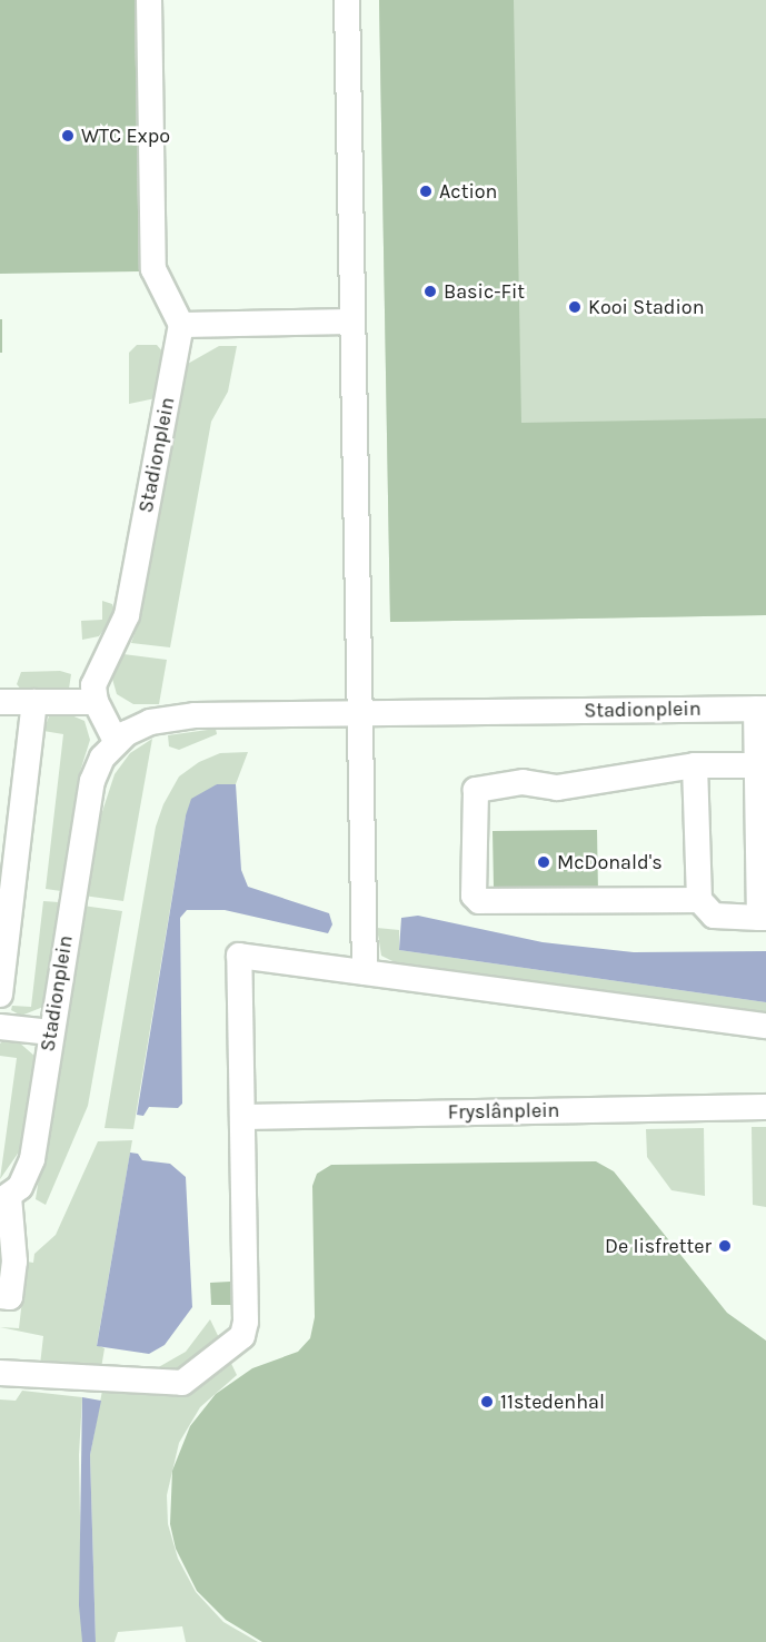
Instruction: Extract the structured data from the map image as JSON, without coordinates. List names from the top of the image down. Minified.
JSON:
{"streets":{"street":["Stadionplein","Fryslânplein"]},"places":["WTC Expo","Action","Basic-Fit","Kooi Stadion","McDonald's","De Iisfretter","11stedenhal"]}
